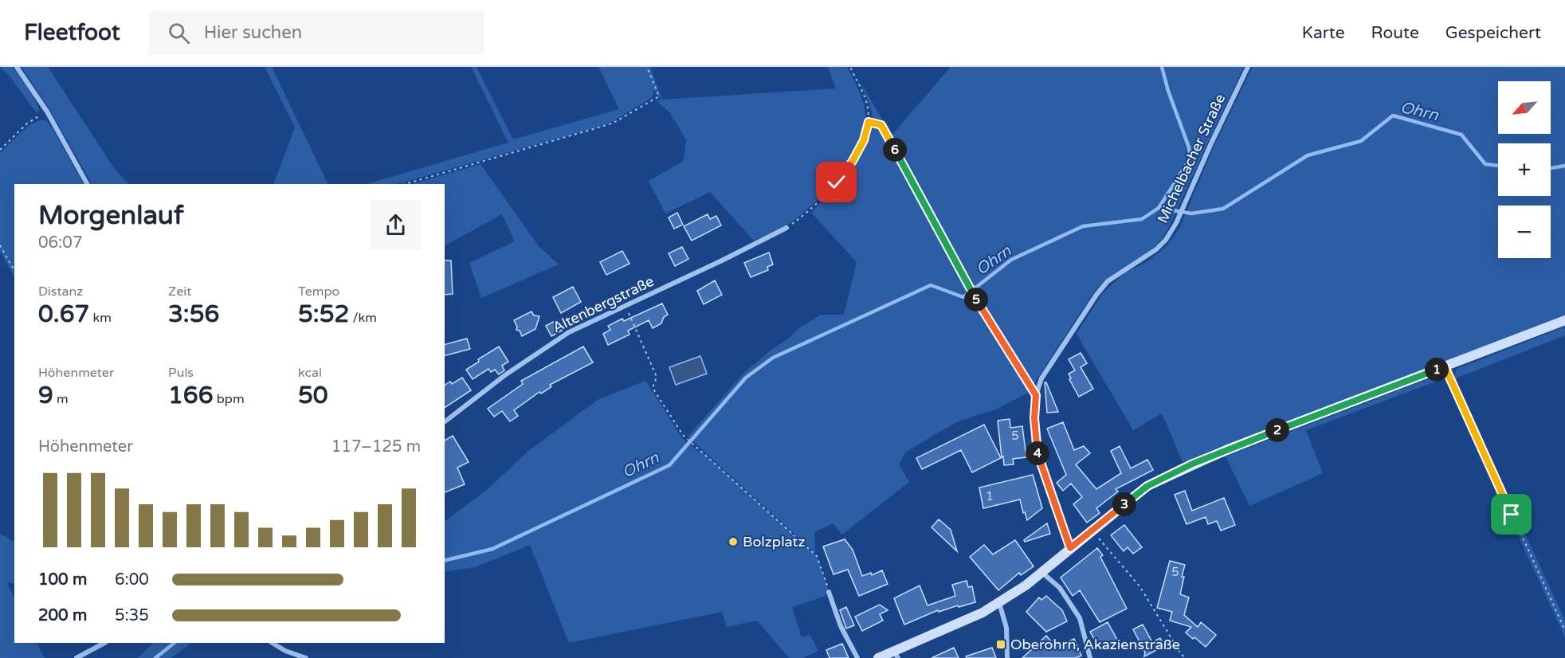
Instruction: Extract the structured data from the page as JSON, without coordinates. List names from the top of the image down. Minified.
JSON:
{"streets":{"street":["Michelbacher Straße","Altenbergstraße"]},"water":["Ohrn"],"places":{"other":["Bolzplatz"],"transit":["Oberohrn, Akazienstraße"]},"house_numbers":["5","1","5"],"north":"bottom left","page":{"header":"Fleetfoot","search":"Hier suchen","nav":["Karte","Route","Gespeichert"],"map_buttons":["+","−"],"pins":["6","5","1","2","4","3"],"heading":["Morgenlauf","06:07"],"stats":[["Distanz","0.67 km"],["Zeit","3:56"],["Tempo","5:52 /km"],["Höhenmeter","9 m"],["Puls","166 bpm"],["kcal","50"]],"chart":["Höhenmeter","117–125 m"],"list":[{"name":"100 m","note":"6:00"},{"name":"200 m","note":"5:35"}]}}
